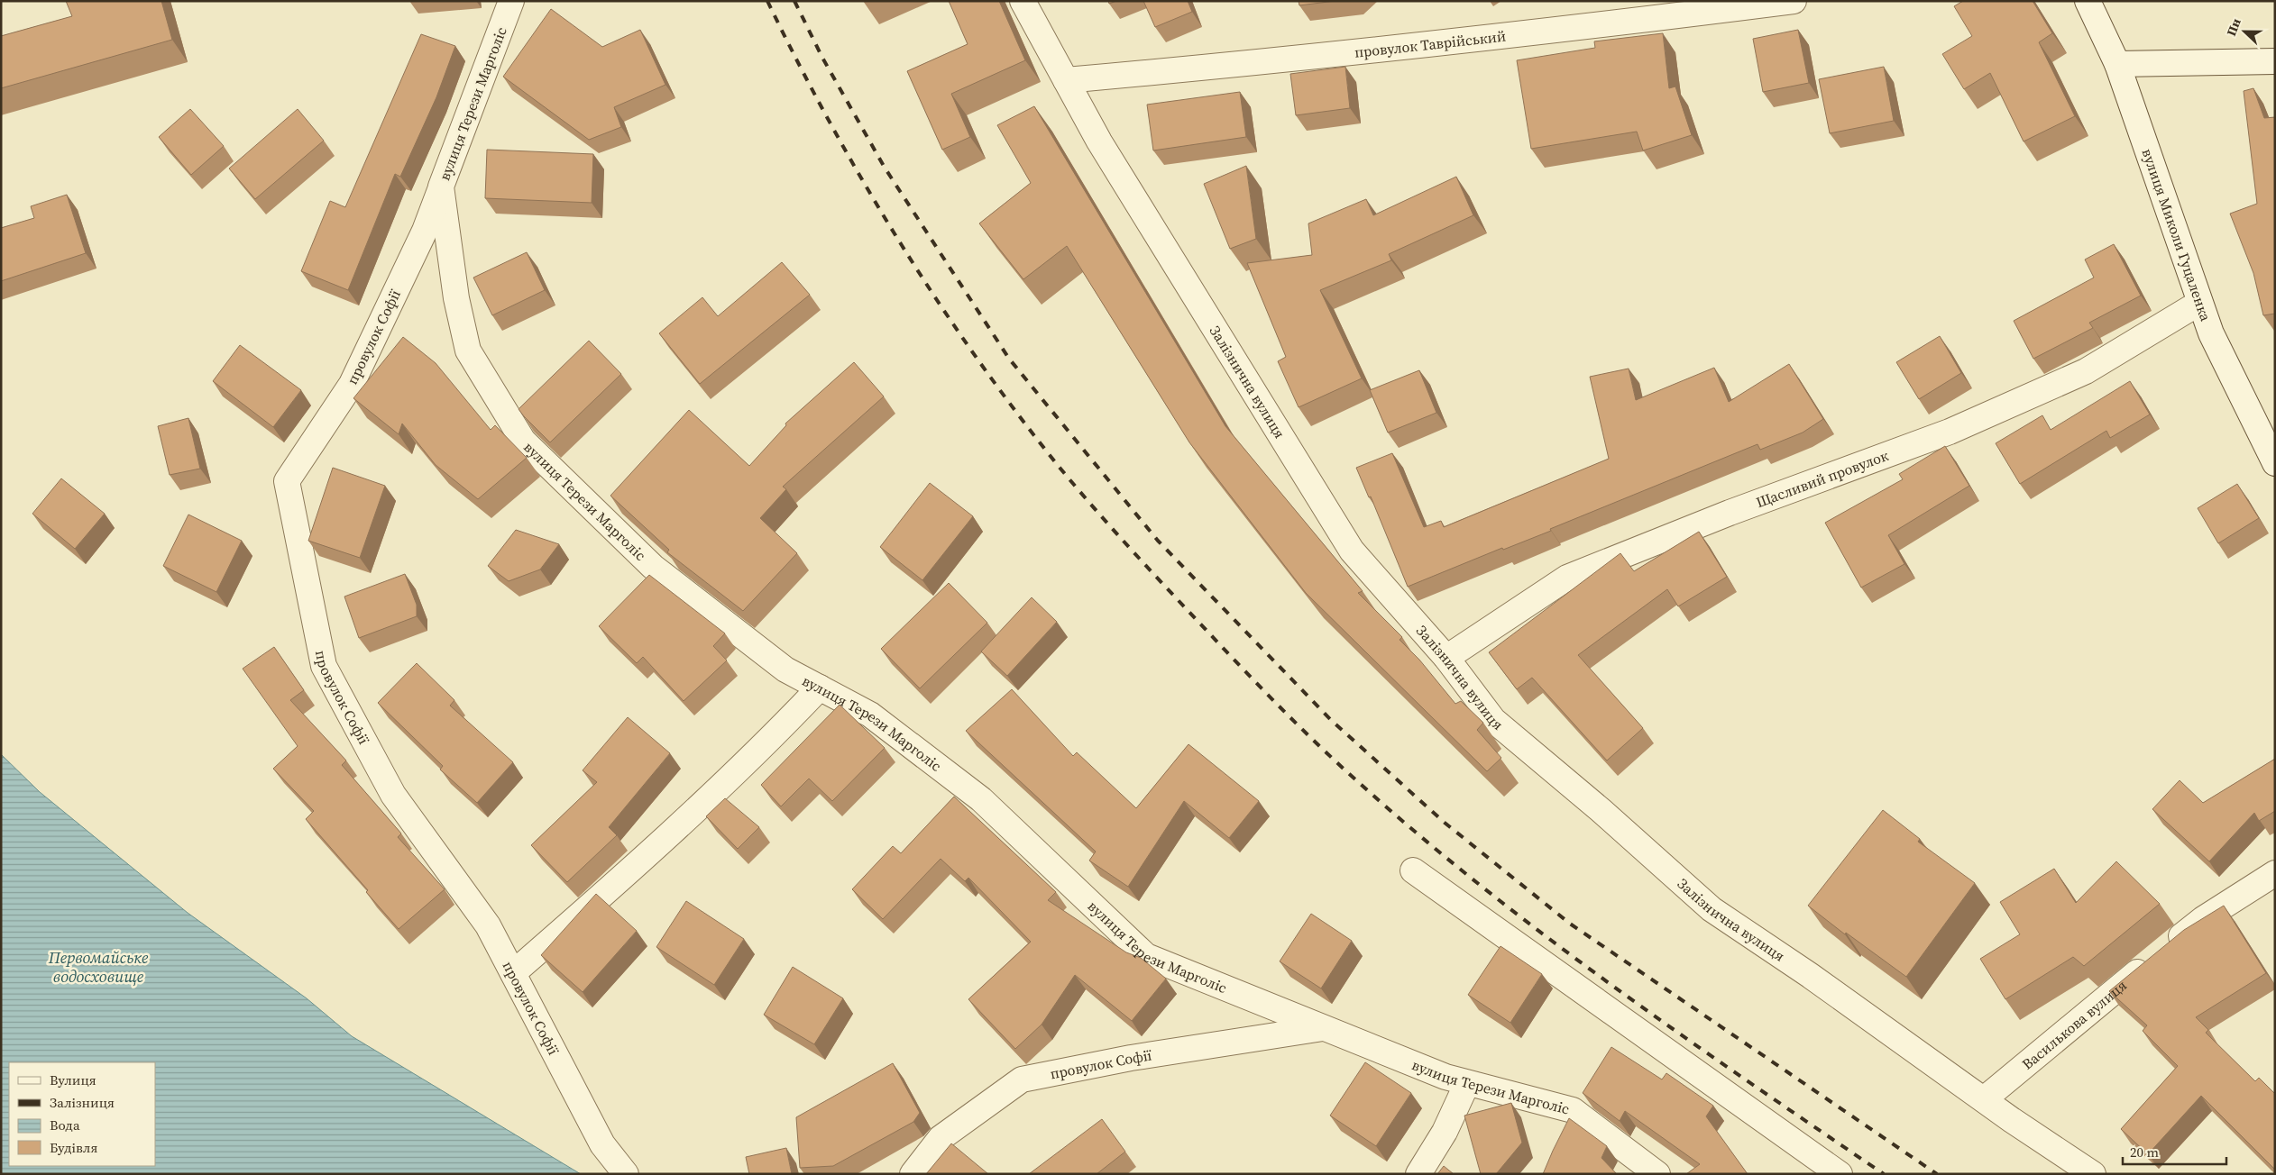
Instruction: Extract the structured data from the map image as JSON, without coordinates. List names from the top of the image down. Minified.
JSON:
{"streets":{"street":["провулок Таврійський","вулиця Терези Марголіс","вулиця Миколи Гуцаленка","провулок Софії","Залізнична вулиця","Щасливий провулок","Василькова вулиця"]},"crossings":[["провулок Таврійський","Залізнична вулиця"],["вулиця Терези Марголіс","провулок Софії"],["вулиця Миколи Гуцаленка","Щасливий провулок"],["Залізнична вулиця","Щасливий провулок"],["Залізнична вулиця","Василькова вулиця"]],"water":["Первомайське водосховище"],"legend":["Вулиця","Залізниця","Вода","Будівля"],"scale_bar":"20 m","north":"left"}
